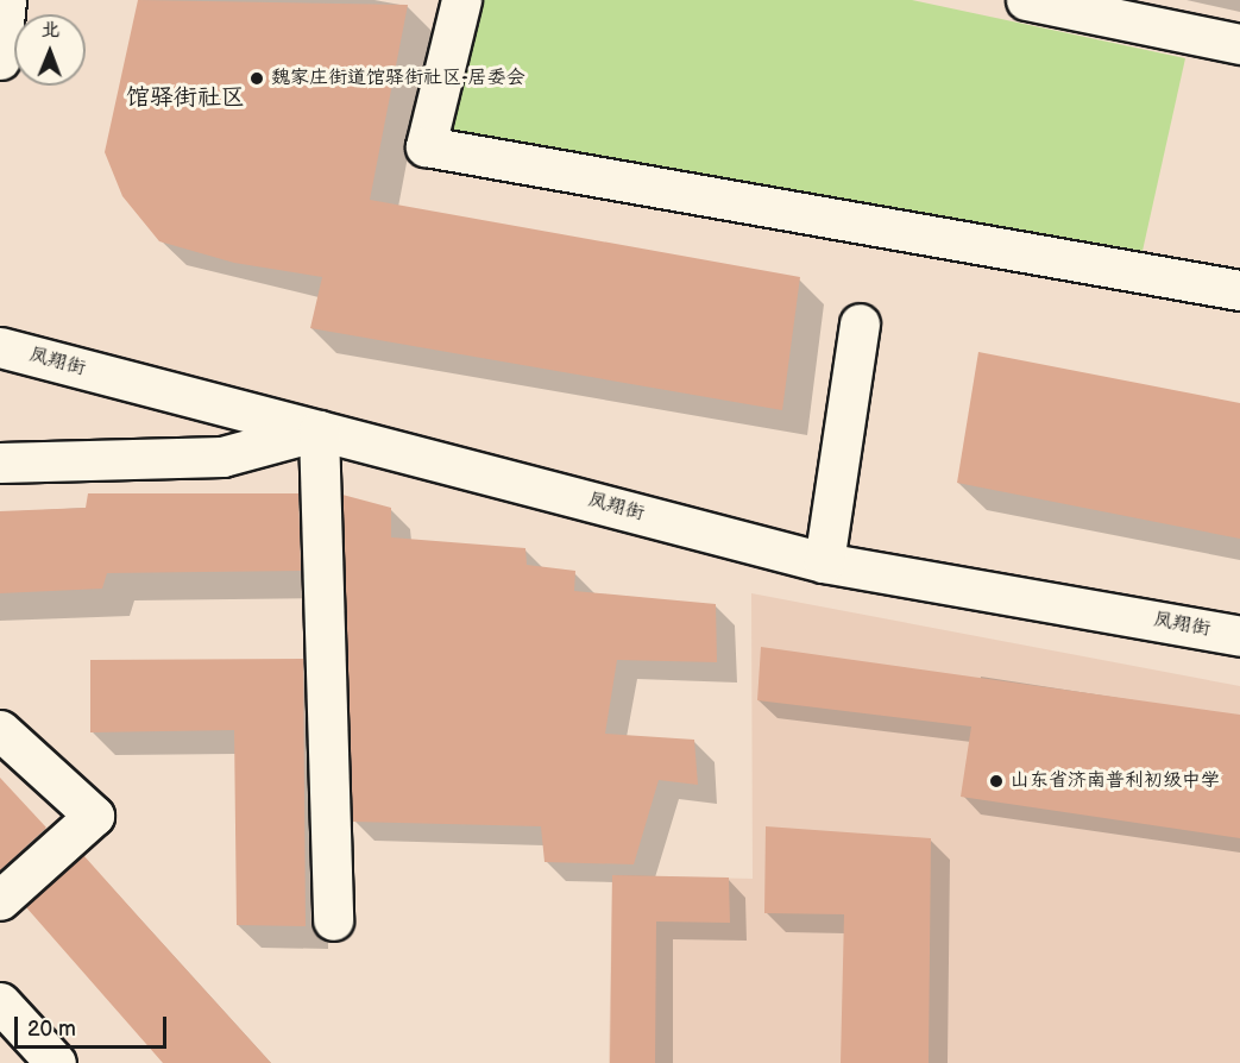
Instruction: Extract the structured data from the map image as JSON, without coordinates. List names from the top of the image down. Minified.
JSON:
{"streets":{"street":["凤翔街"]},"districts":["馆驿街社区"],"places":["魏家庄街道馆驿街社区-居委会","山东省济南普利初级中学"],"scale_bar":"20 m","north":"top"}
